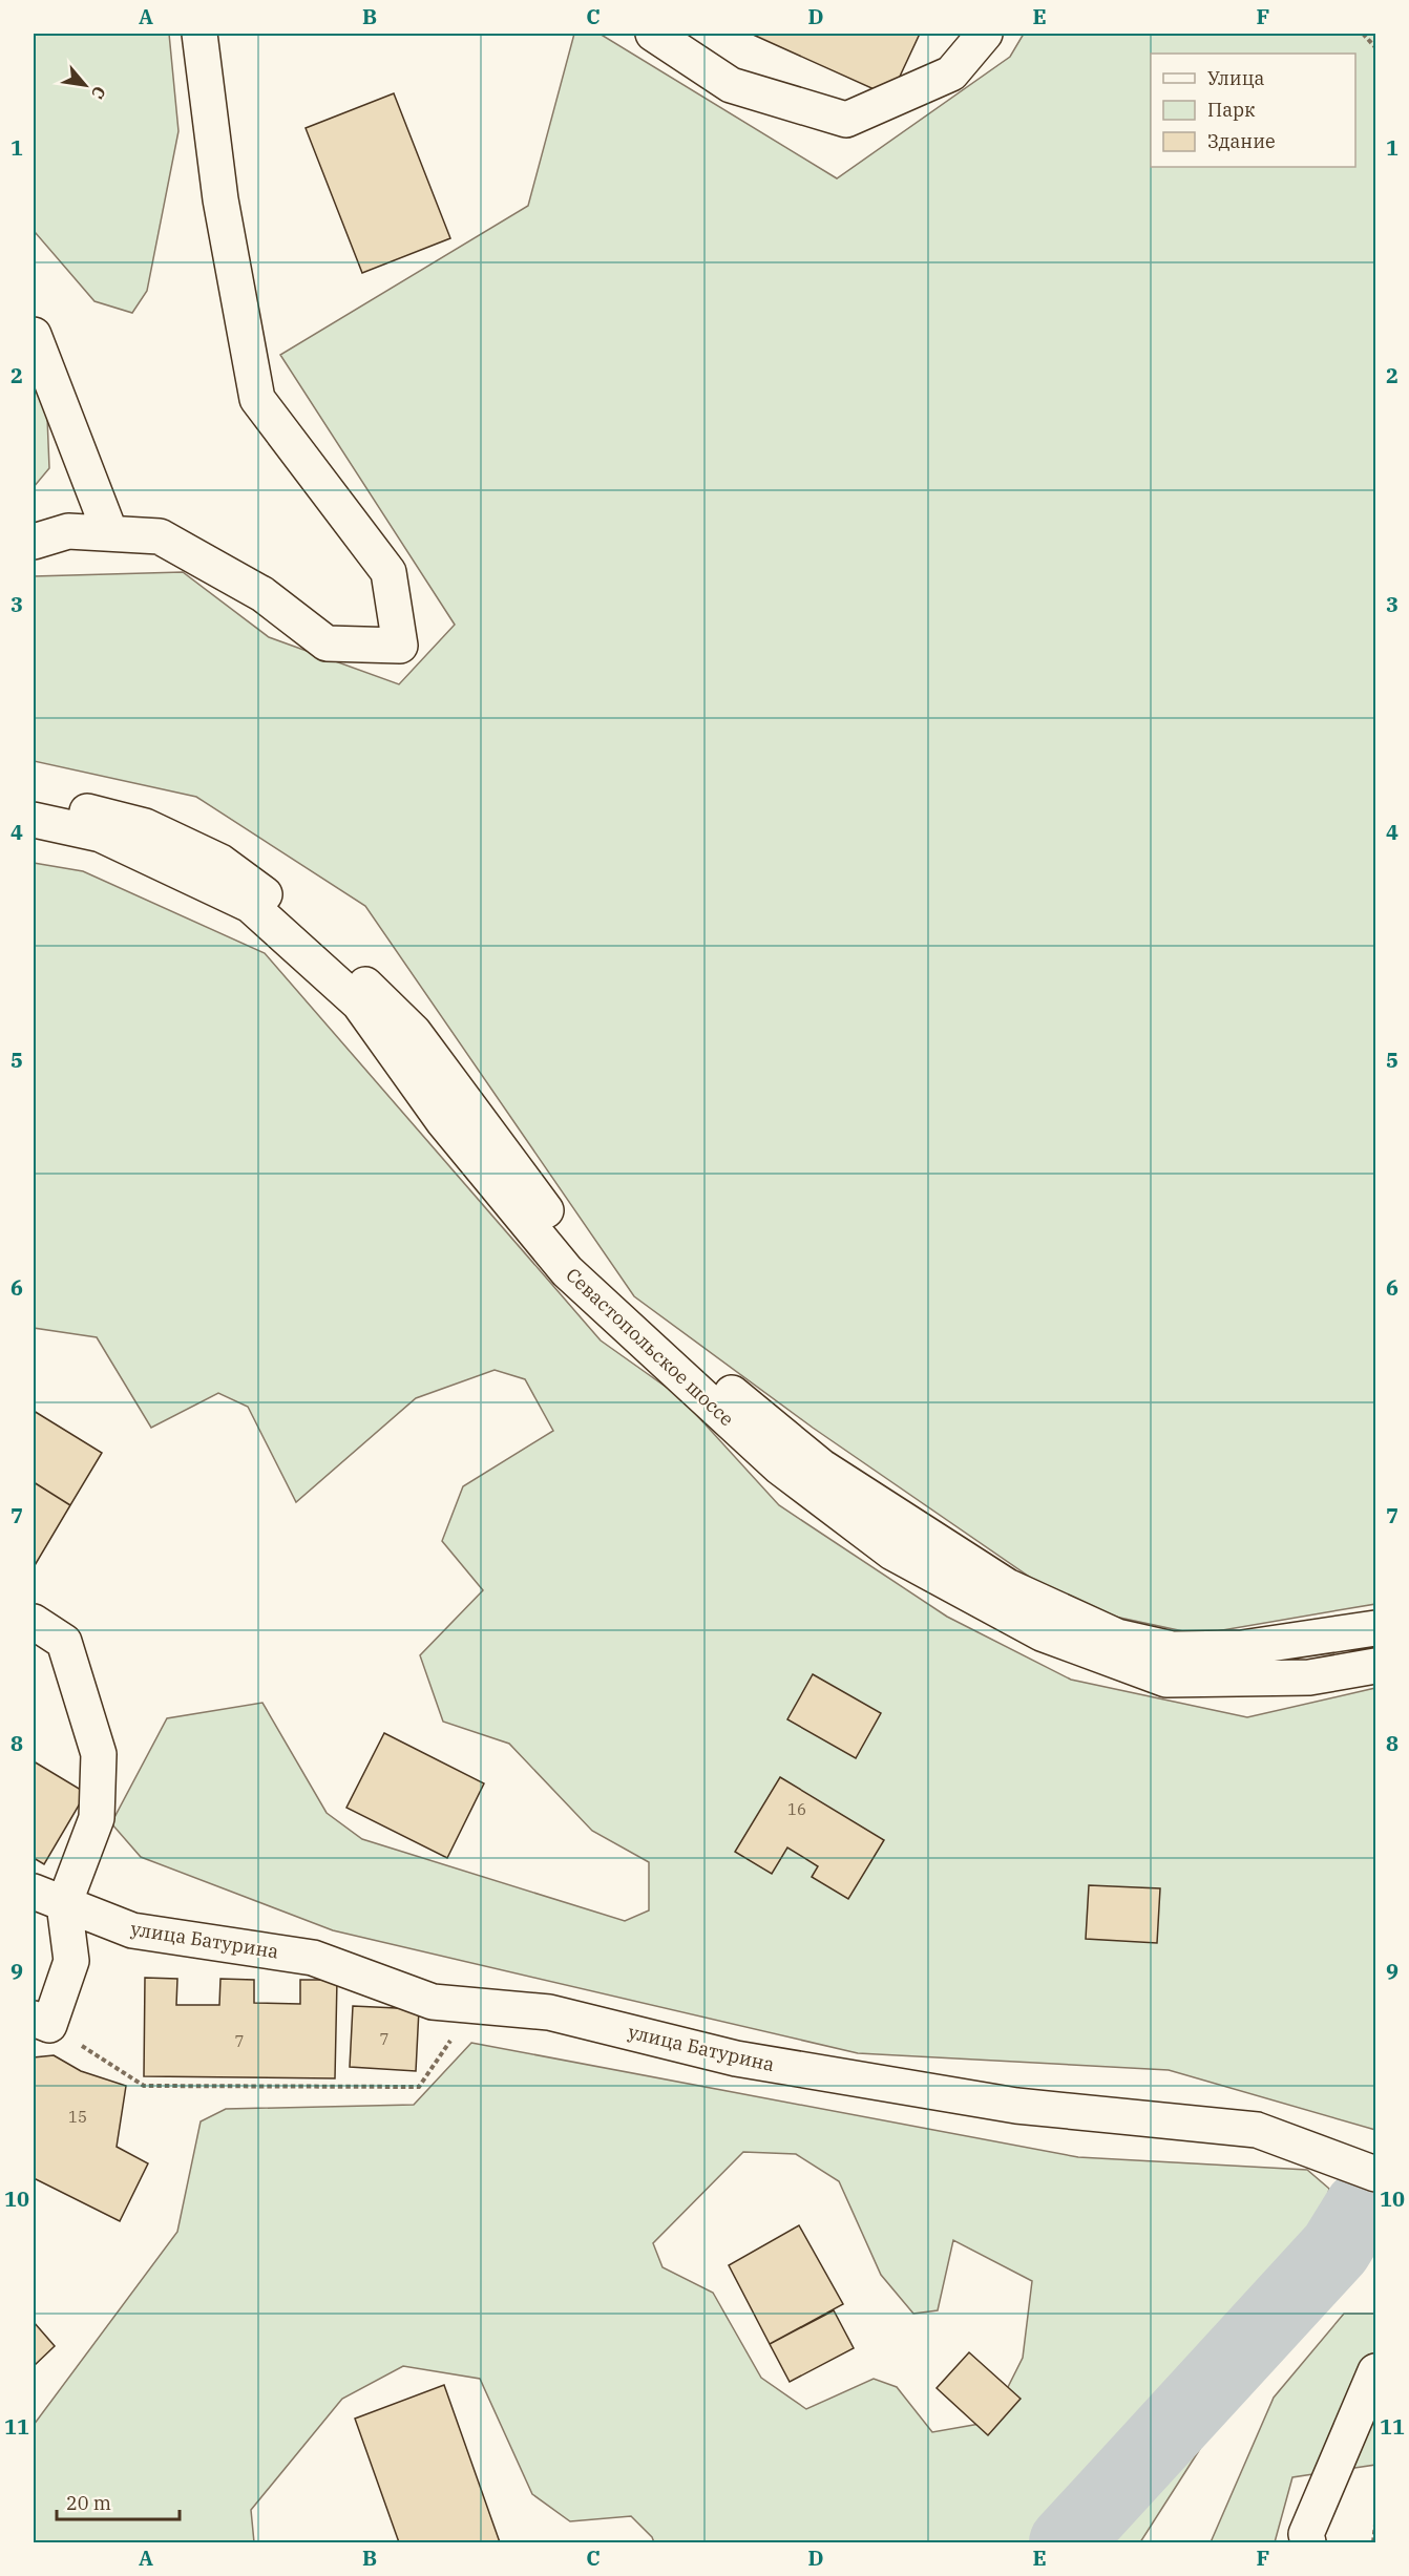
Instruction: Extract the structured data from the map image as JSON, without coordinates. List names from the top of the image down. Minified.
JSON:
{"streets":{"main road":["Севастопольское шоссе","улица Батурина"]},"house_numbers":["16","7","7","15"],"legend":["Улица","Парк","Здание"],"scale_bar":"20 m","north":"bottom right","grid":{"columns":["A","B","C","D","E","F"],"rows":["1","2","3","4","5","6","7","8","9","10","11"]}}
